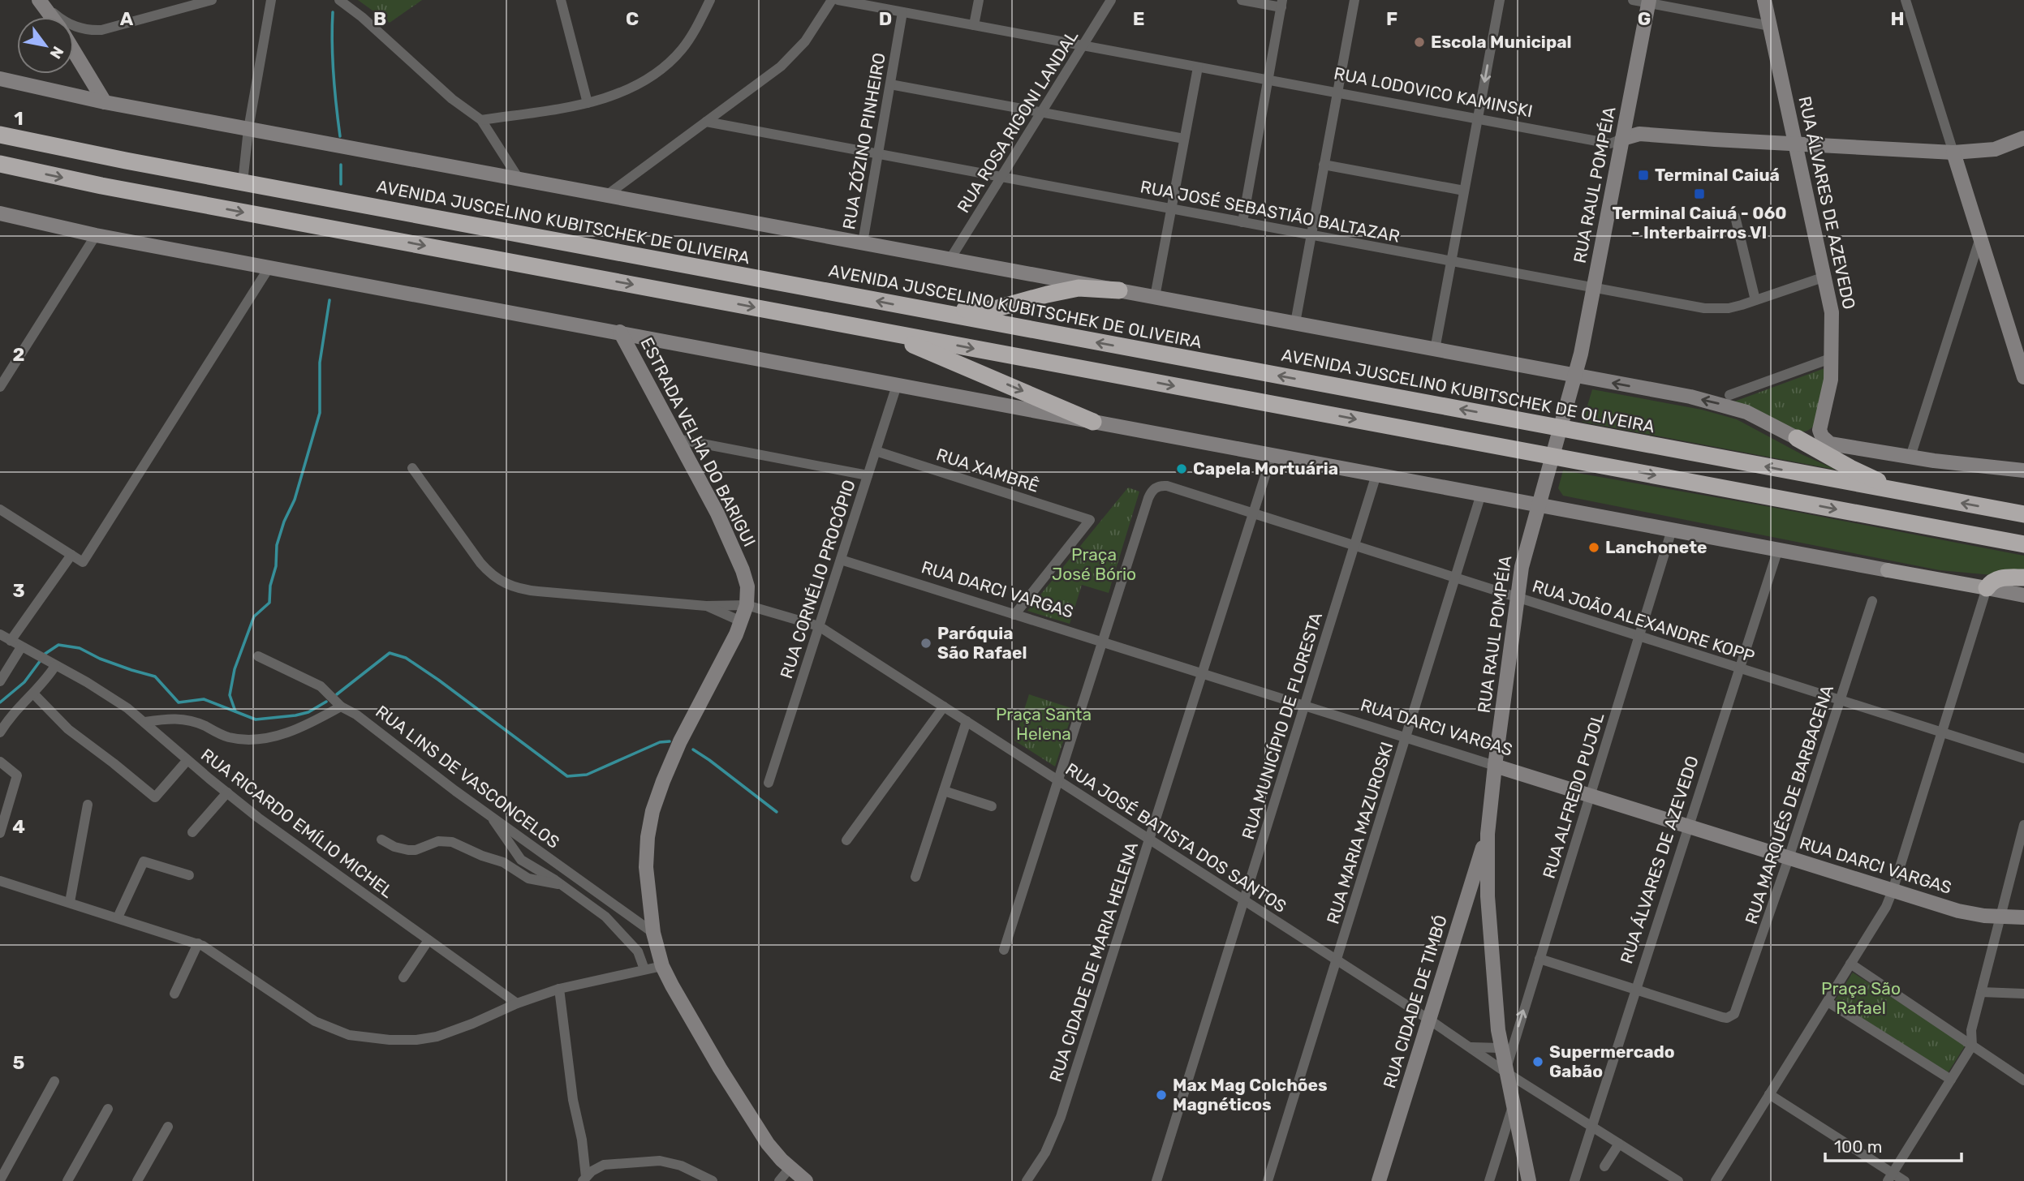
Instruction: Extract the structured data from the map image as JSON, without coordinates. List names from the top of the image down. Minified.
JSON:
{"streets":{"highway":["AVENIDA JUSCELINO KUBITSCHEK DE OLIVEIRA"],"main road":["RUA LODOVICO KAMINSKI","RUA RAUL POMPÉIA","RUA ÁLVARES DE AZEVEDO","ESTRADA VELHA DO BARIGUI","RUA DARCI VARGAS","RUA CIDADE DE TIMBÓ"],"street":["RUA ROSA RIGONI LANDAL","RUA ZÓZINO PINHEIRO","RUA JOSÉ SEBASTIÃO BALTAZAR","RUA XAMBRÊ","RUA CORNÉLIO PROCÓPIO","RUA JOÃO ALEXANDRE KOPP","RUA MUNICÍPIO DE FLORESTA","RUA LINS DE VASCONCELOS","RUA ALFREDO PUJOL","RUA MARQUÊS DE BARBACENA","RUA RICARDO EMÍLIO MICHEL","RUA MARIA MAZUROSKI","RUA JOSÉ BATISTA DOS SANTOS","RUA CIDADE DE MARIA HELENA"]},"crossings":[["RUA LODOVICO KAMINSKI","RUA ROSA RIGONI LANDAL"],["RUA LODOVICO KAMINSKI","RUA ZÓZINO PINHEIRO"],["RUA LODOVICO KAMINSKI","RUA RAUL POMPÉIA"],["RUA LODOVICO KAMINSKI","RUA ÁLVARES DE AZEVEDO"],["RUA ROSA RIGONI LANDAL","RUA JOSÉ SEBASTIÃO BALTAZAR"],["RUA ZÓZINO PINHEIRO","RUA JOSÉ SEBASTIÃO BALTAZAR"],["RUA RAUL POMPÉIA","RUA JOSÉ SEBASTIÃO BALTAZAR"],["RUA RAUL POMPÉIA","RUA DARCI VARGAS"],["RUA RAUL POMPÉIA","RUA JOÃO ALEXANDRE KOPP"],["RUA RAUL POMPÉIA","RUA ALFREDO PUJOL"],["RUA RAUL POMPÉIA","RUA JOSÉ BATISTA DOS SANTOS"],["RUA RAUL POMPÉIA","RUA CIDADE DE TIMBÓ"],["RUA ÁLVARES DE AZEVEDO","RUA JOSÉ SEBASTIÃO BALTAZAR"],["RUA ÁLVARES DE AZEVEDO","RUA DARCI VARGAS"],["RUA ÁLVARES DE AZEVEDO","RUA JOÃO ALEXANDRE KOPP"],["RUA ÁLVARES DE AZEVEDO","RUA MARQUÊS DE BARBACENA"],["RUA ÁLVARES DE AZEVEDO","RUA JOSÉ BATISTA DOS SANTOS"],["ESTRADA VELHA DO BARIGUI","RUA LINS DE VASCONCELOS"],["ESTRADA VELHA DO BARIGUI","RUA JOSÉ BATISTA DOS SANTOS"],["RUA XAMBRÊ","RUA CORNÉLIO PROCÓPIO"],["RUA XAMBRÊ","RUA DARCI VARGAS"],["RUA CORNÉLIO PROCÓPIO","RUA DARCI VARGAS"],["RUA CORNÉLIO PROCÓPIO","RUA JOSÉ BATISTA DOS SANTOS"],["RUA DARCI VARGAS","RUA JOÃO ALEXANDRE KOPP"],["RUA DARCI VARGAS","RUA MUNICÍPIO DE FLORESTA"],["RUA DARCI VARGAS","RUA ALFREDO PUJOL"],["RUA DARCI VARGAS","RUA MARQUÊS DE BARBACENA"],["RUA DARCI VARGAS","RUA MARIA MAZUROSKI"],["RUA DARCI VARGAS","RUA CIDADE DE MARIA HELENA"],["RUA JOÃO ALEXANDRE KOPP","RUA MUNICÍPIO DE FLORESTA"],["RUA JOÃO ALEXANDRE KOPP","RUA ALFREDO PUJOL"],["RUA JOÃO ALEXANDRE KOPP","RUA MARQUÊS DE BARBACENA"],["RUA JOÃO ALEXANDRE KOPP","RUA MARIA MAZUROSKI"],["RUA JOÃO ALEXANDRE KOPP","RUA CIDADE DE MARIA HELENA"],["RUA MUNICÍPIO DE FLORESTA","RUA JOSÉ BATISTA DOS SANTOS"],["RUA ALFREDO PUJOL","RUA JOSÉ BATISTA DOS SANTOS"],["RUA MARIA MAZUROSKI","RUA JOSÉ BATISTA DOS SANTOS"],["RUA JOSÉ BATISTA DOS SANTOS","RUA CIDADE DE MARIA HELENA"],["RUA JOSÉ BATISTA DOS SANTOS","RUA CIDADE DE TIMBÓ"]],"parks":["Praça José Bório","Praça Santa Helena","Praça São Rafael"],"places":{"other":["Escola Municipal","Capela Mortuária","Lanchonete","Paróquia São Rafael","Supermercado Gabão","Max Mag Colchões Magnéticos"],"transit":["Terminal Caiuá","Terminal Caiuá - 060 - Interbairros VI"]},"scale_bar":"100 m","north":"bottom right","grid":{"columns":["A","B","C","D","E","F","G","H"],"rows":["1","2","3","4","5"]}}
